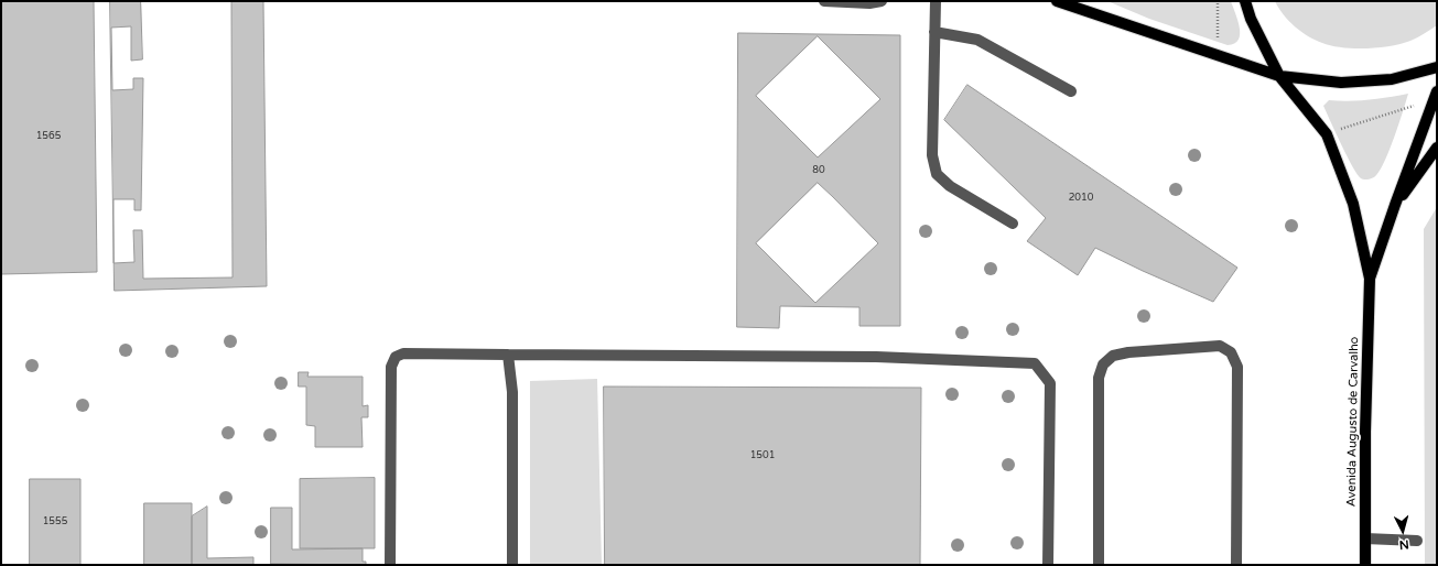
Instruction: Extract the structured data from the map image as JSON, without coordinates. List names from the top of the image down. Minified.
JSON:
{"streets":{"main road":["Avenida Augusto de Carvalho"]},"house_numbers":["1565","80","2010","1501","1555"],"north":"bottom"}
